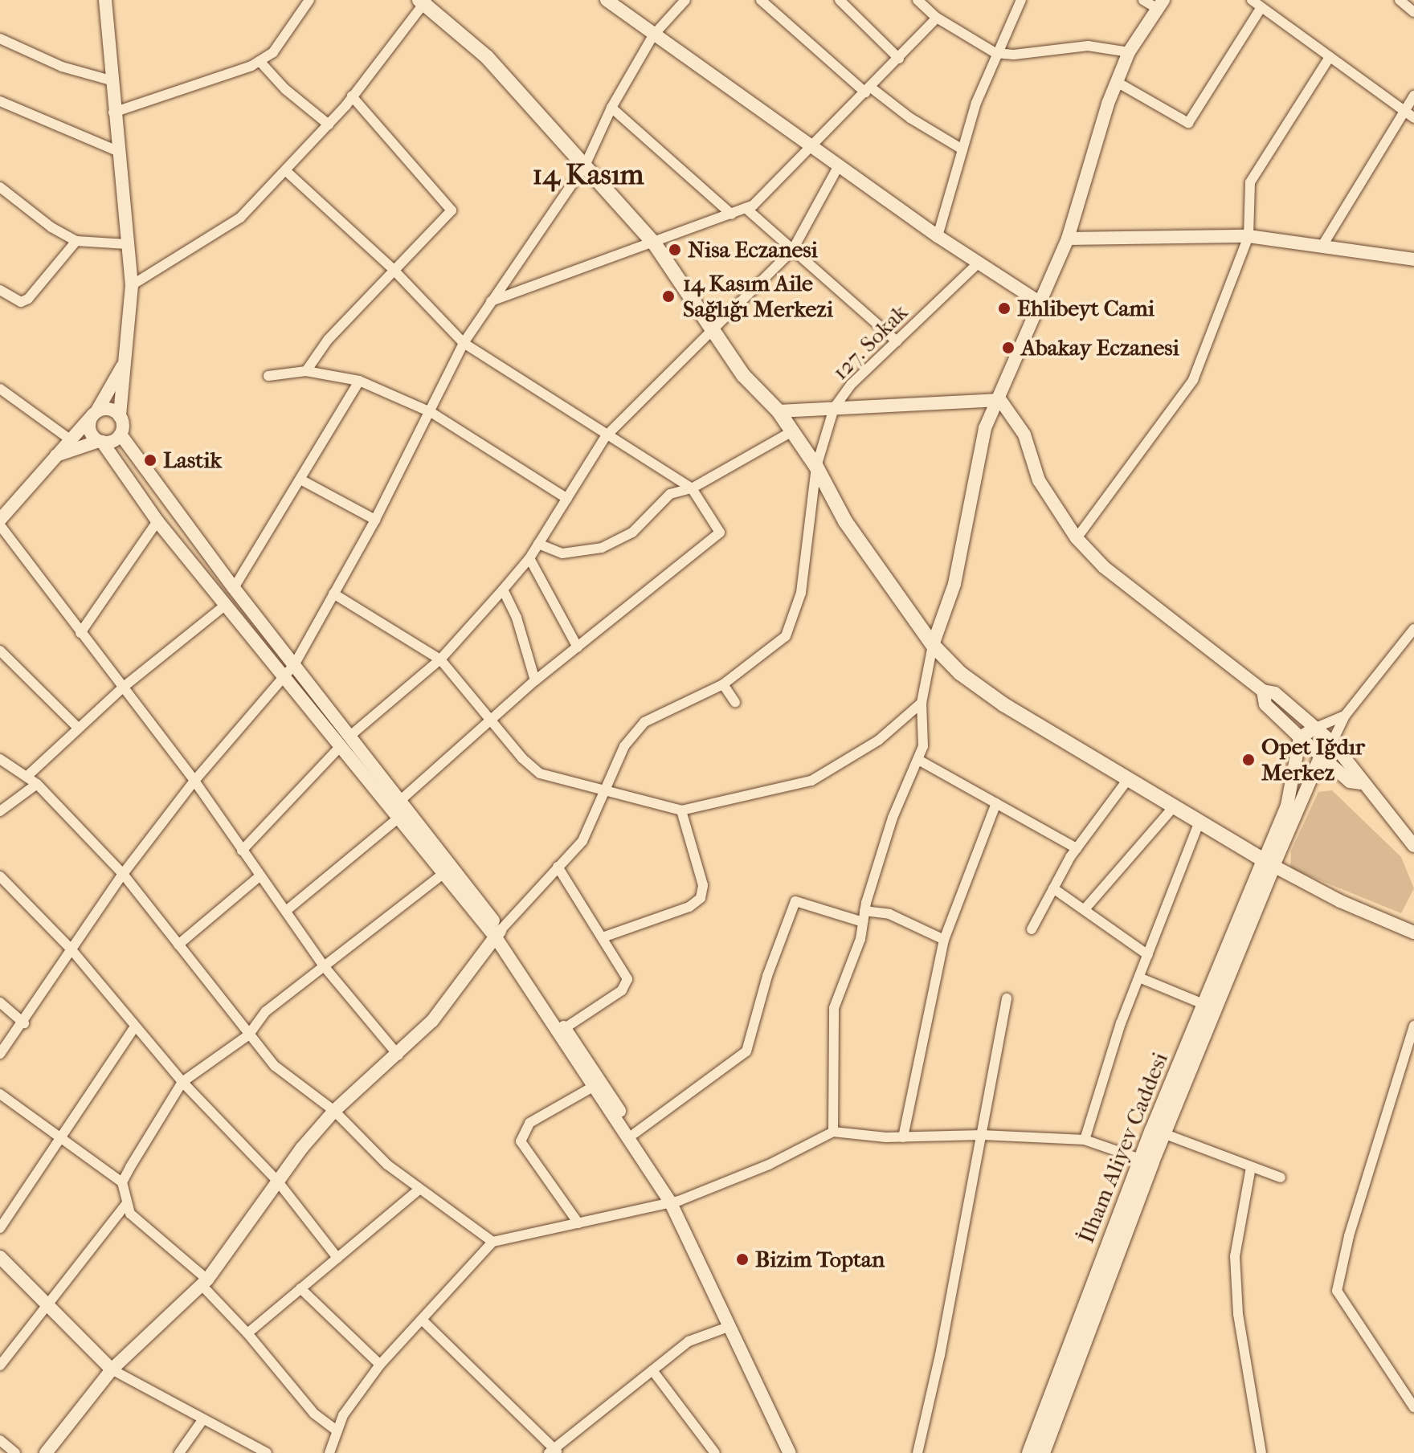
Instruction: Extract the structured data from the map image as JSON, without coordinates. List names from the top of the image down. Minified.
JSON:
{"streets":{"main road":["İlham Aliyev Caddesi"],"street":["127. Sokak"]},"districts":["14 Kasım"],"places":["Nisa Eczanesi","14 Kasım Aile Sağlığı Merkezi","Ehlibeyt Cami","Abakay Eczanesi","Lastik","Opet Iğdır Merkez","Bizim Toptan"]}
